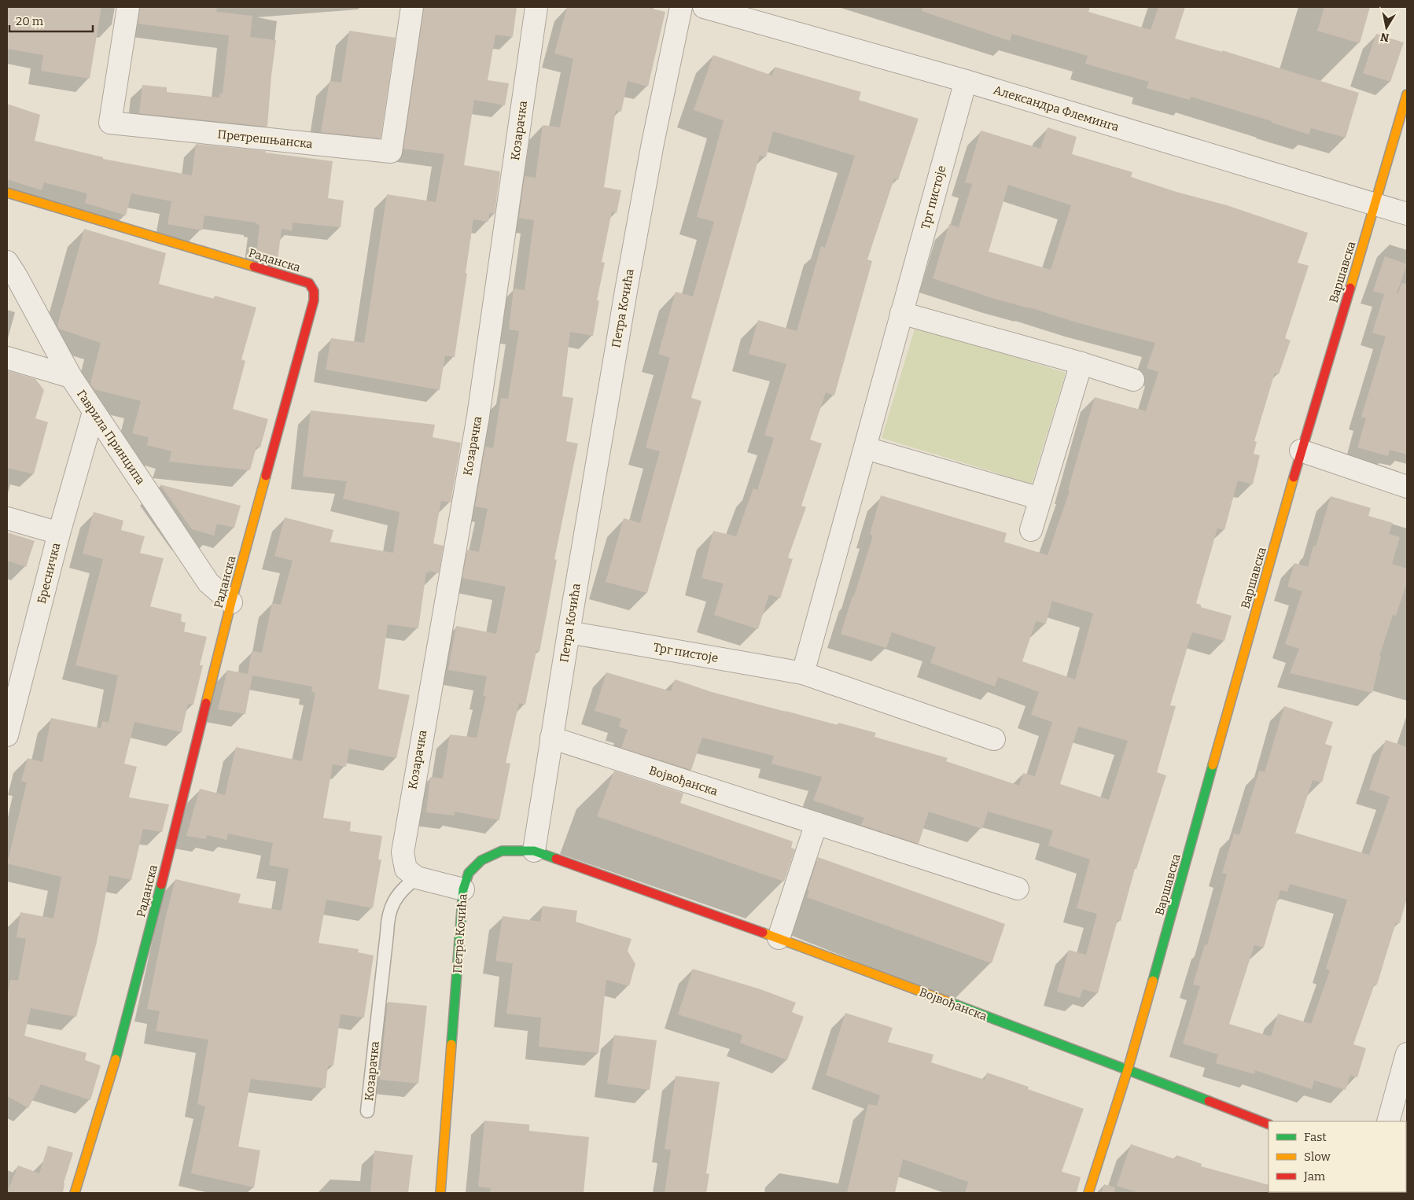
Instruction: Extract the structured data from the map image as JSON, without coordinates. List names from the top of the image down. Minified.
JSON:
{"streets":{"street":["Александра Флеминга","Козарачка","Претрешњанска","Трг пистоје","Раданска","Варшавска","Петра Кочића","Гаврила Принципа","Бресничка","Војвођанска"]},"crossings":[["Александра Флеминга","Трг пистоје"],["Александра Флеминга","Варшавска"],["Трг пистоје","Петра Кочића"],["Раданска","Гаврила Принципа"],["Варшавска","Војвођанска"],["Петра Кочића","Војвођанска"],["Гаврила Принципа","Бресничка"]],"legend":["Fast","Slow","Jam"],"scale_bar":"20 m","north":"bottom"}
